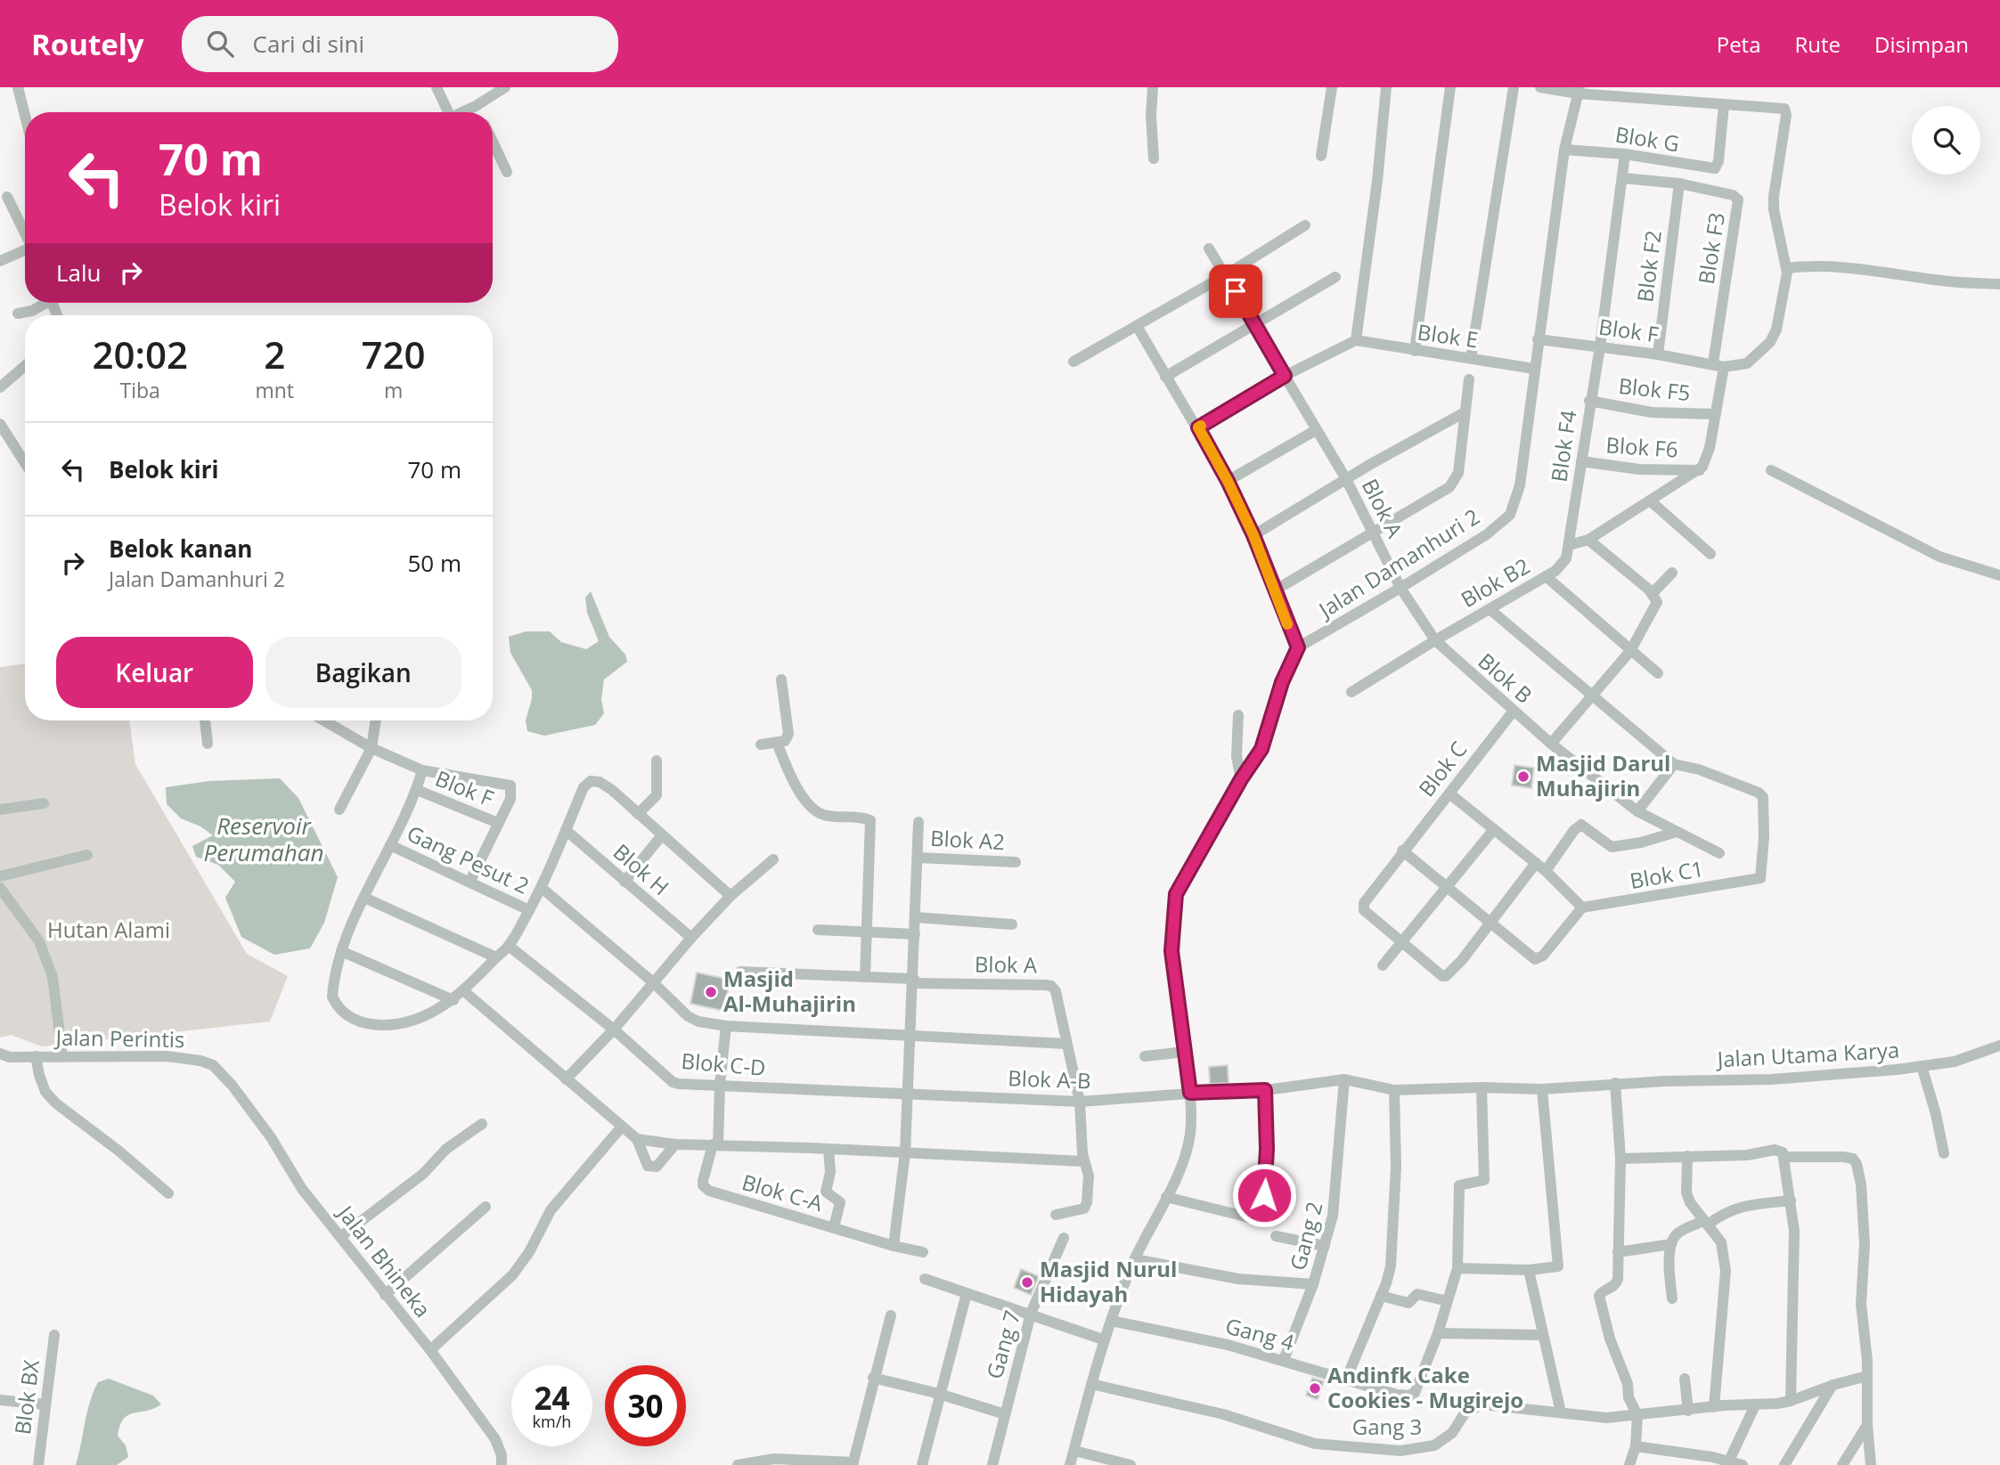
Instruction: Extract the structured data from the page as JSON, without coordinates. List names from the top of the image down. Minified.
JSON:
{"streets":{"street":["Blok G","Blok F3","Blok F2","Blok F","Blok E","Blok F5","Blok F4","Blok F6","Blok A","Jalan Damanhuri 2","Blok B2","Blok B","Blok C","Blok A2","Gang Pesut 2","Blok H","Blok C1","Jalan Perintis","Jalan Utama Karya","Blok C-D","Blok A-B","Blok C-A","Gang 2","Jalan Bhineka","Gang 4","Gang 7","Blok BX","Gang 3"]},"crossings":[["Blok G","Blok F4"],["Blok G","Jalan Damanhuri 2"],["Blok F3","Blok F2"],["Blok F3","Blok F"],["Blok F2","Blok F"],["Blok F","Blok F4"],["Blok F","Jalan Damanhuri 2"],["Blok E","Jalan Damanhuri 2"],["Blok F5","Blok F4"],["Blok F4","Blok F6"],["Blok F4","Blok B2"],["Blok A","Jalan Damanhuri 2"],["Blok A","Blok B2"],["Blok A","Blok B"],["Blok A","Blok A-B"],["Blok B2","Blok B"],["Blok B","Blok C"],["Jalan Perintis","Jalan Bhineka"],["Jalan Utama Karya","Blok A-B"],["Blok C-D","Blok A-B"],["Blok A-B","Gang 2"],["Gang 2","Gang 4"]],"water":["Reservoir Perumahan"],"parks":["Hutan Alami"],"places":["Masjid Darul Muhajirin","Masjid Al-Muhajirin","Masjid Nurul Hidayah","Andinfk Cake Cookies - Mugirejo"],"page":{"header":"Routely","search":"Cari di sini","nav":["Peta","Rute","Disimpan"],"turn":["70 m","Belok kiri"],"then":"Lalu","eta":["20:02","Tiba","2","mnt","720","m"],"list":[{"name":"Belok kiri","value":"70 m"},{"name":"Belok kanan","note":"Jalan Damanhuri 2","value":"50 m"}],"buttons":["Keluar","Bagikan"],"speed":"24 km/h","limit":"30"}}
